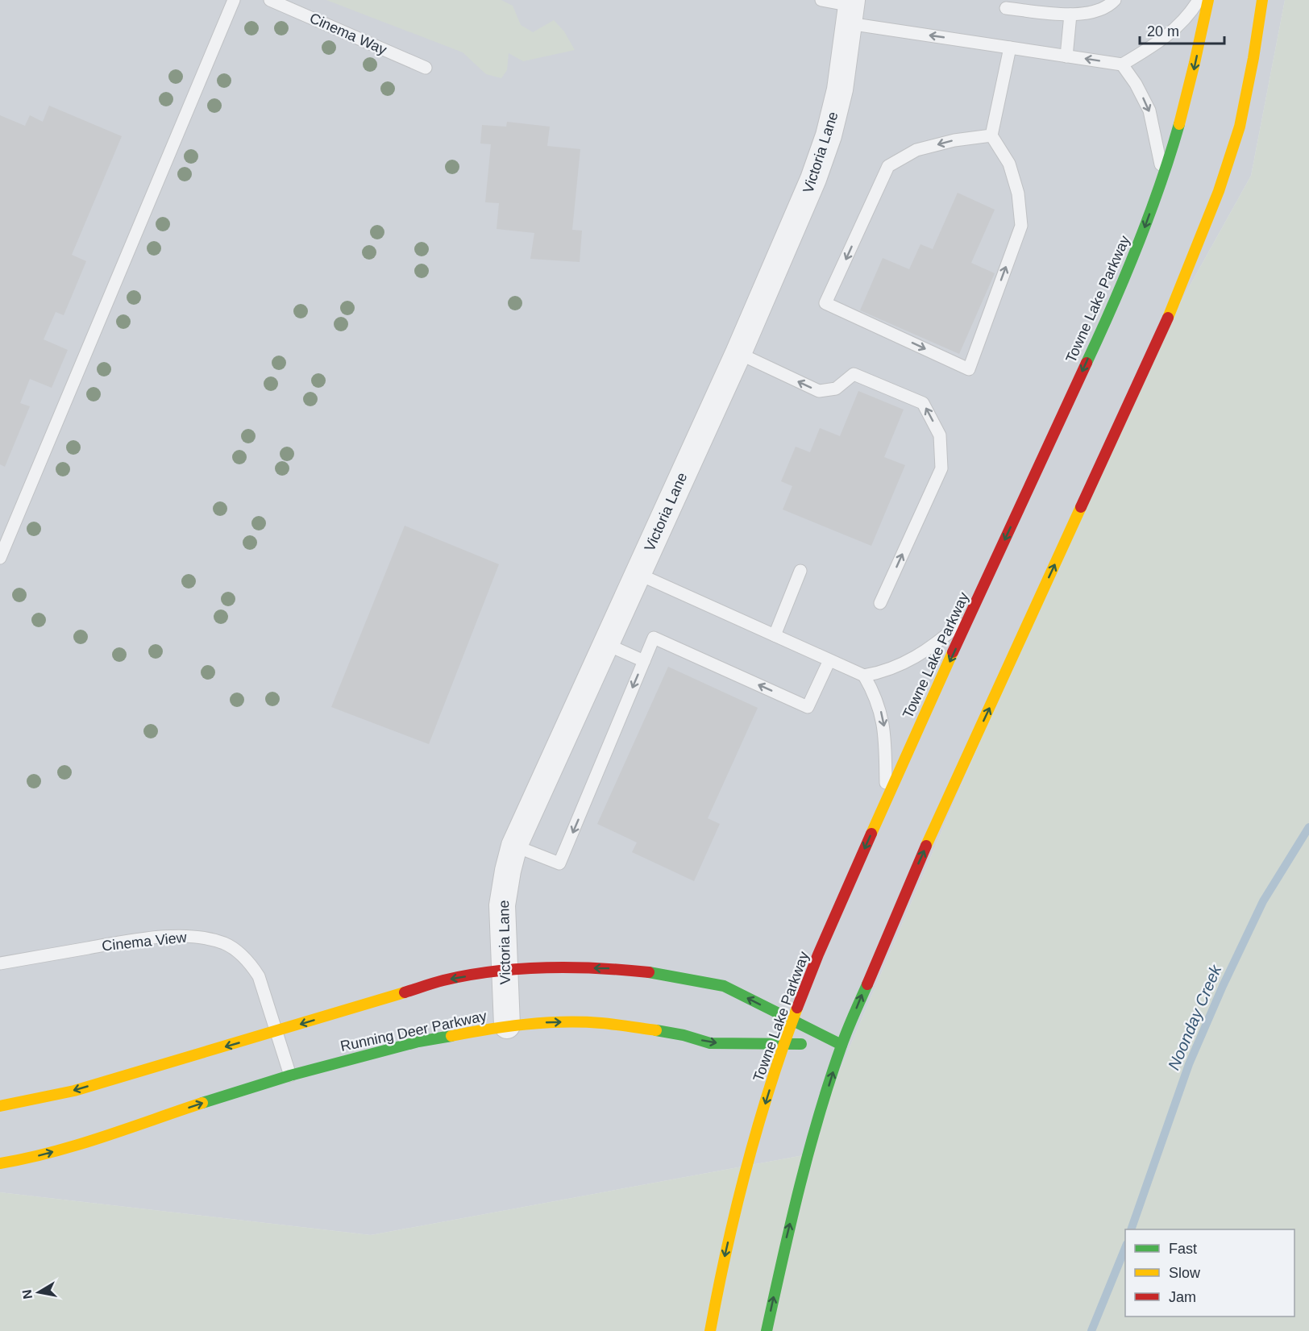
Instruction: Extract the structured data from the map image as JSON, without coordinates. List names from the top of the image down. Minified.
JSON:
{"streets":{"main road":["Towne Lake Parkway","Running Deer Parkway"],"street":["Victoria Lane"],"lane":["Cinema Way","Cinema View"]},"crossings":[["Victoria Lane","Running Deer Parkway"],["Towne Lake Parkway","Running Deer Parkway"],["Cinema View","Running Deer Parkway"]],"water":["Noonday Creek"],"legend":["Fast","Slow","Jam"],"scale_bar":"20 m","north":"left"}
